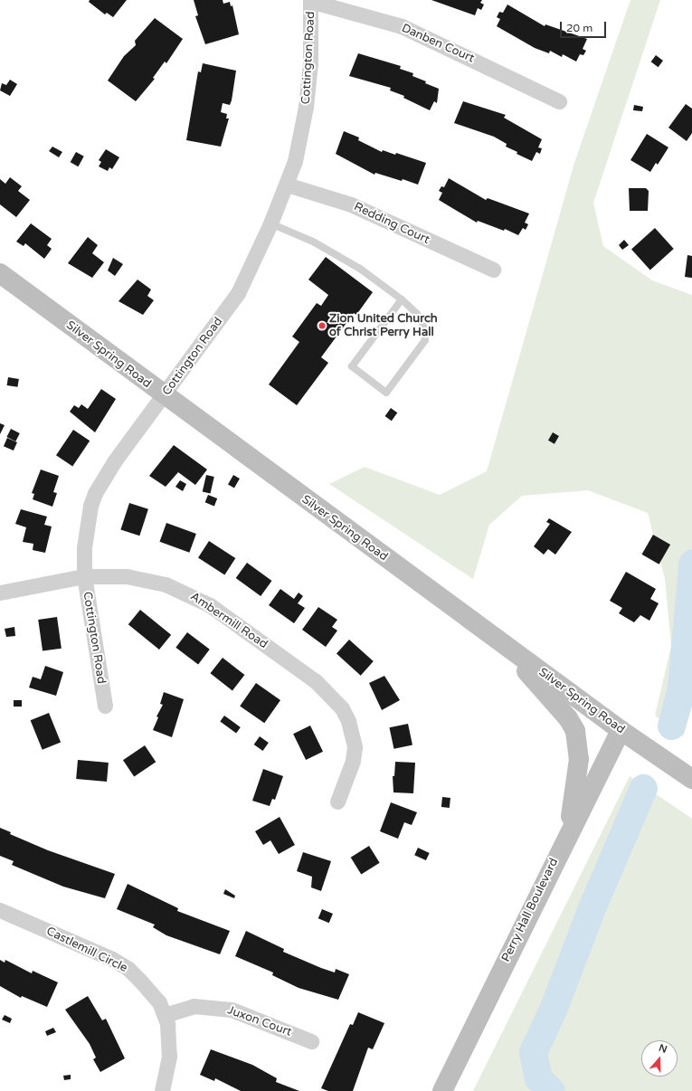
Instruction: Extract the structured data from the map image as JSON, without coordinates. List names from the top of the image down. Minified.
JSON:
{"streets":{"main road":["Silver Spring Road","Perry Hall Boulevard"],"street":["Danben Court","Cottington Road","Redding Court","Ambermill Road","Castlemill Circle","Juxon Court"]},"crossings":[["Danben Court","Cottington Road"],["Cottington Road","Redding Court"],["Cottington Road","Silver Spring Road"],["Cottington Road","Ambermill Road"],["Silver Spring Road","Perry Hall Boulevard"],["Castlemill Circle","Juxon Court"]],"places":["Zion United Church of Christ Perry Hall"],"scale_bar":"20 m","north":"top"}
